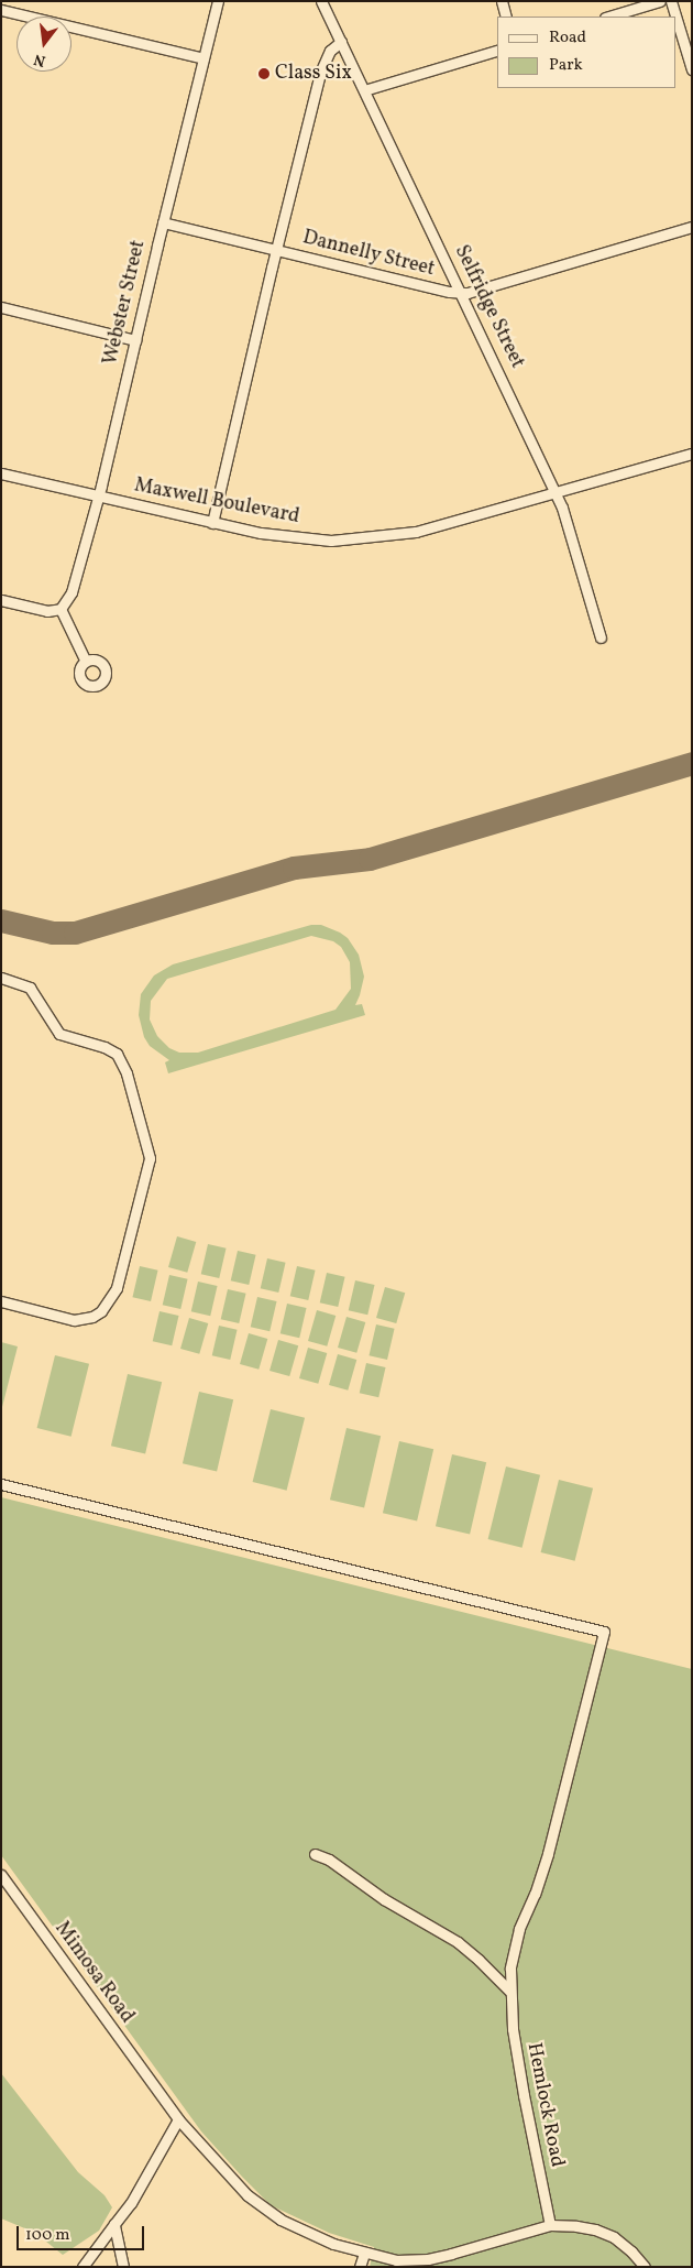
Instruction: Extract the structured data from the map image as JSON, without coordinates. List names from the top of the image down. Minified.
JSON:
{"streets":{"street":["Dannelly Street","Webster Street","Selfridge Street","Maxwell Boulevard","Mimosa Road","Hemlock Road"]},"crossings":[["Dannelly Street","Webster Street"],["Dannelly Street","Selfridge Street"],["Webster Street","Maxwell Boulevard"],["Selfridge Street","Maxwell Boulevard"],["Mimosa Road","Hemlock Road"]],"places":["Class Six"],"legend":["Road","Park"],"scale_bar":"100 m","north":"bottom"}
